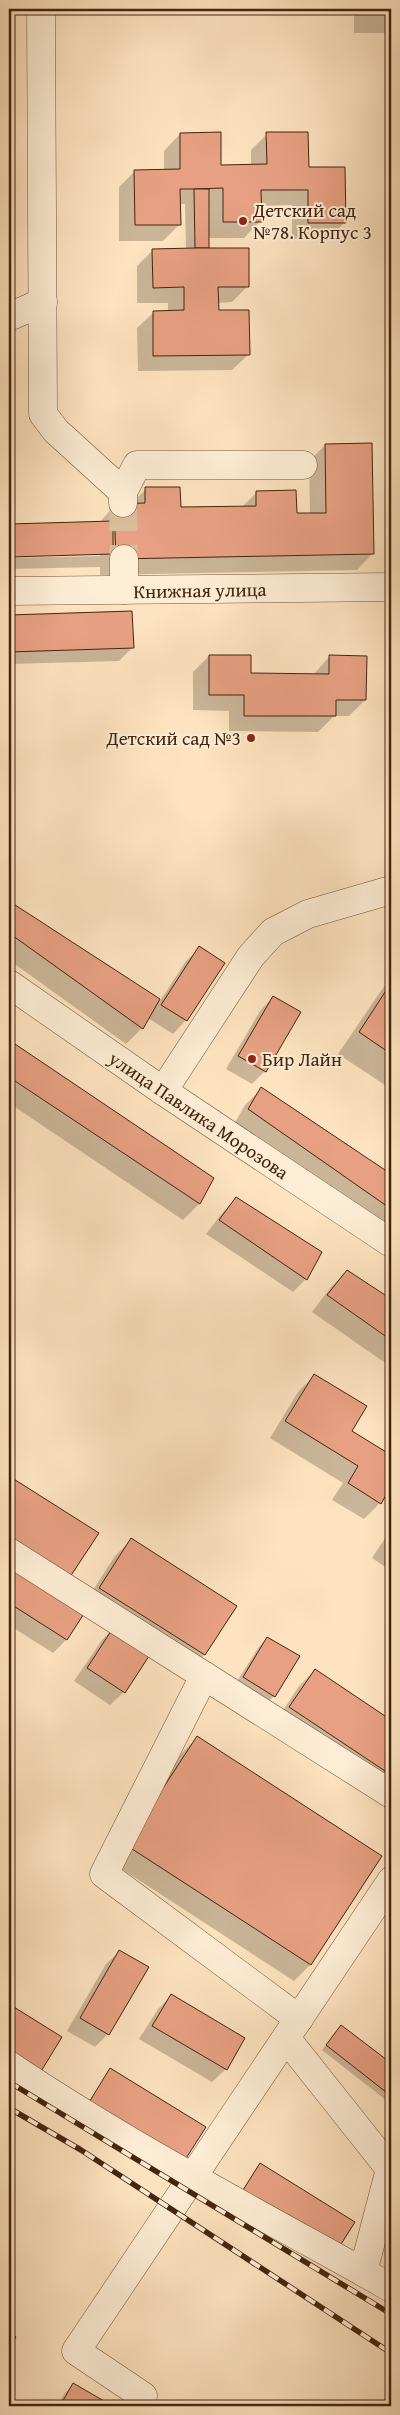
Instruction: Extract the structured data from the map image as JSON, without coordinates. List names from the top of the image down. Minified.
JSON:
{"streets":{"street":["Книжная улица","улица Павлика Морозова"]},"places":["Детский сад №78. Корпус 3","Детский сад №3","Бир Лайн"]}
